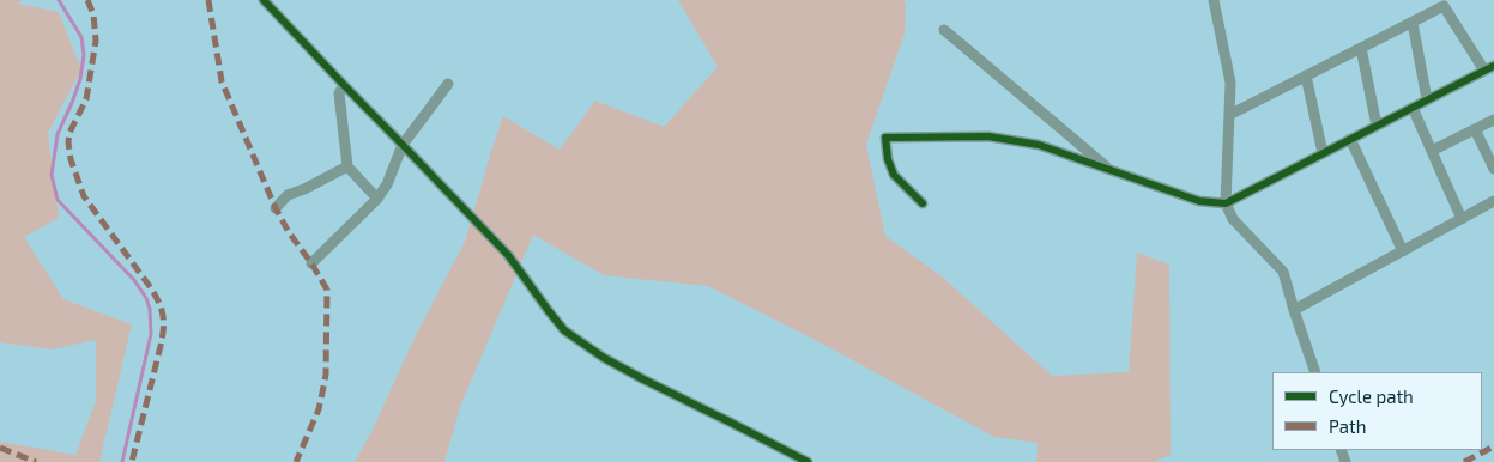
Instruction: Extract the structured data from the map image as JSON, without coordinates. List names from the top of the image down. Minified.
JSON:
{"legend":["Cycle path","Path"]}
